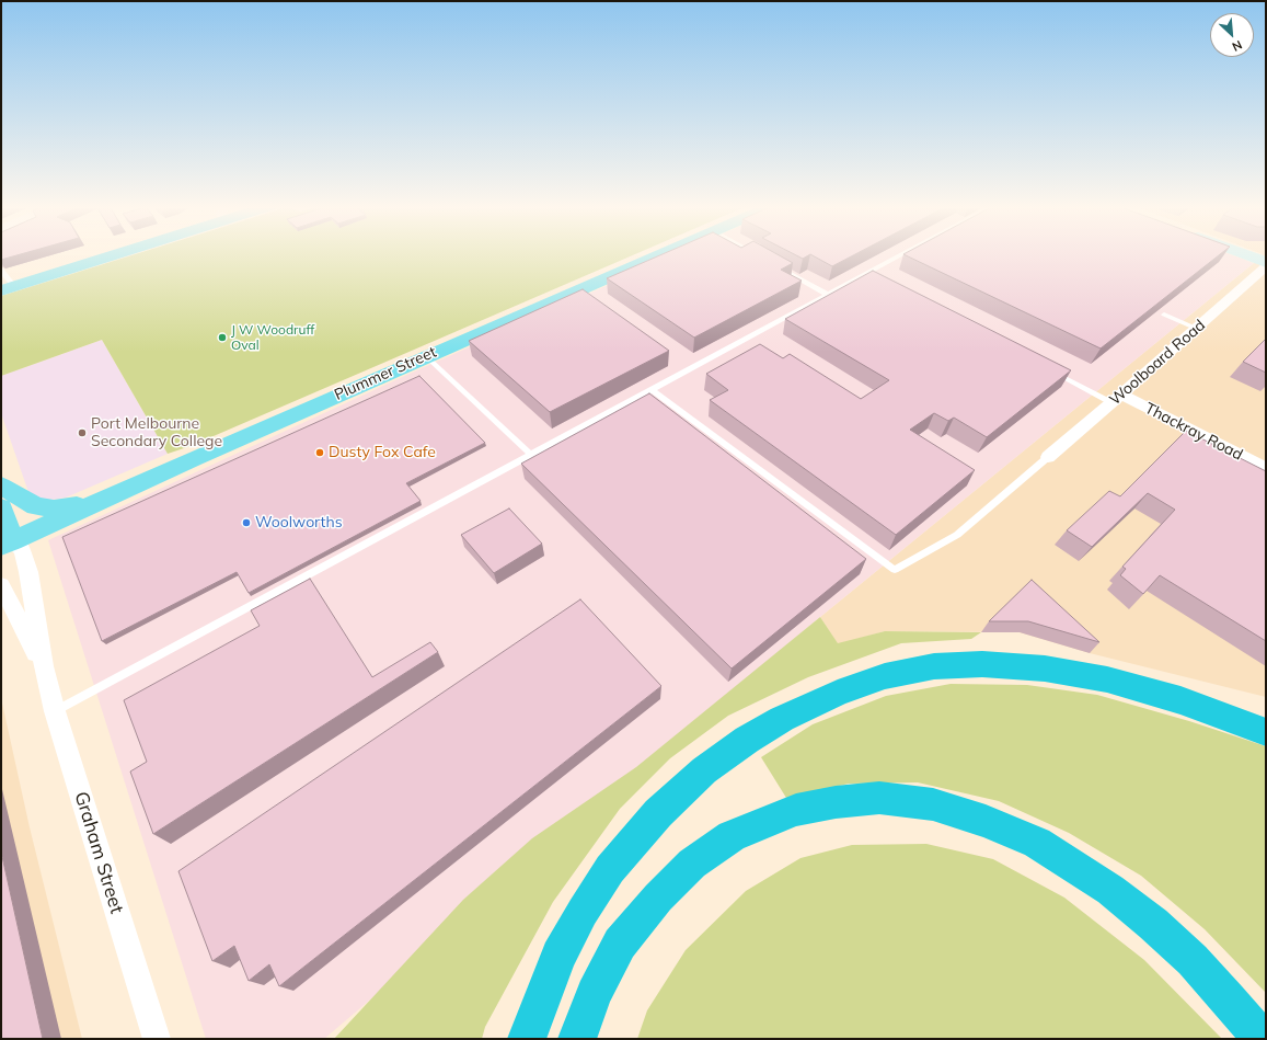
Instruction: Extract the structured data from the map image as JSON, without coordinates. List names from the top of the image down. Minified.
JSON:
{"streets":{"main road":["Plummer Street","Graham Street"],"street":["Woolboard Road","Thackray Road"]},"crossings":[["Woolboard Road","Thackray Road"],["Plummer Street","Graham Street"]],"places":["J W Woodruff Oval","Port Melbourne Secondary College","Dusty Fox Cafe","Woolworths"],"north":"bottom right"}
